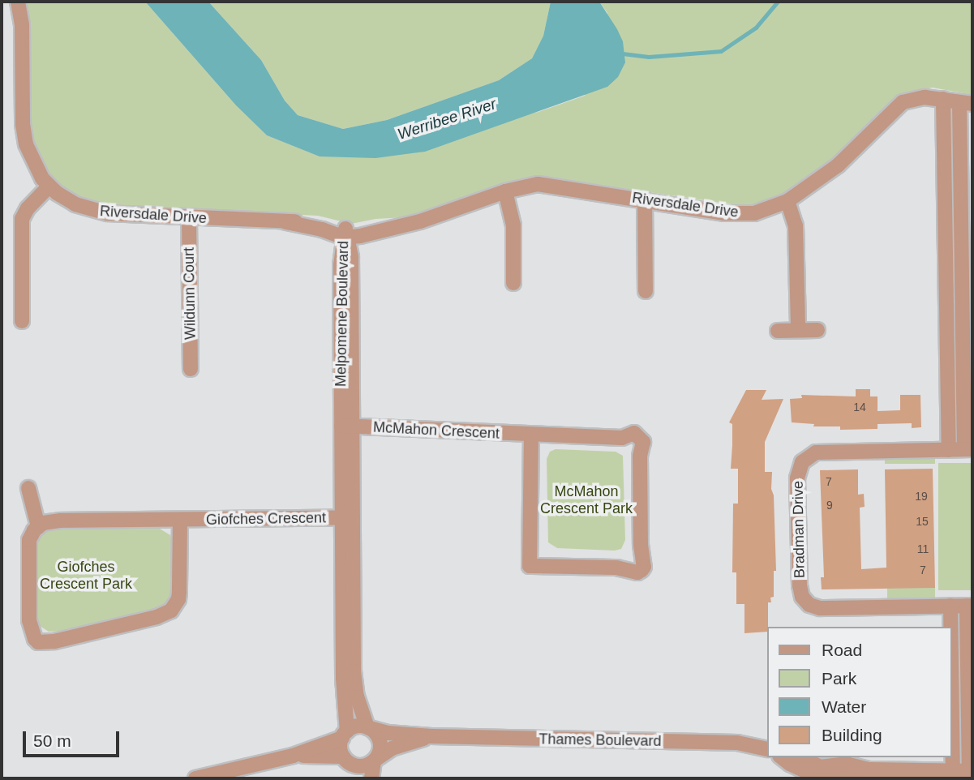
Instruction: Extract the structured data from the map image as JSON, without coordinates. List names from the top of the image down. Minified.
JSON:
{"streets":{"street":["Riversdale Drive","Wildunn Court","Melpomene Boulevard","McMahon Crescent","Giofches Crescent","Bradman Drive","Thames Boulevard"]},"crossings":[["Riversdale Drive","Wildunn Court"],["Riversdale Drive","Melpomene Boulevard"],["Melpomene Boulevard","McMahon Crescent"],["Melpomene Boulevard","Giofches Crescent"],["Melpomene Boulevard","Thames Boulevard"]],"water":["Werribee River"],"parks":["McMahon Crescent Park","Giofches Crescent Park"],"house_numbers":["14","7","19","9","15","11","7"],"legend":["Road","Park","Water","Building"],"scale_bar":"50 m"}
